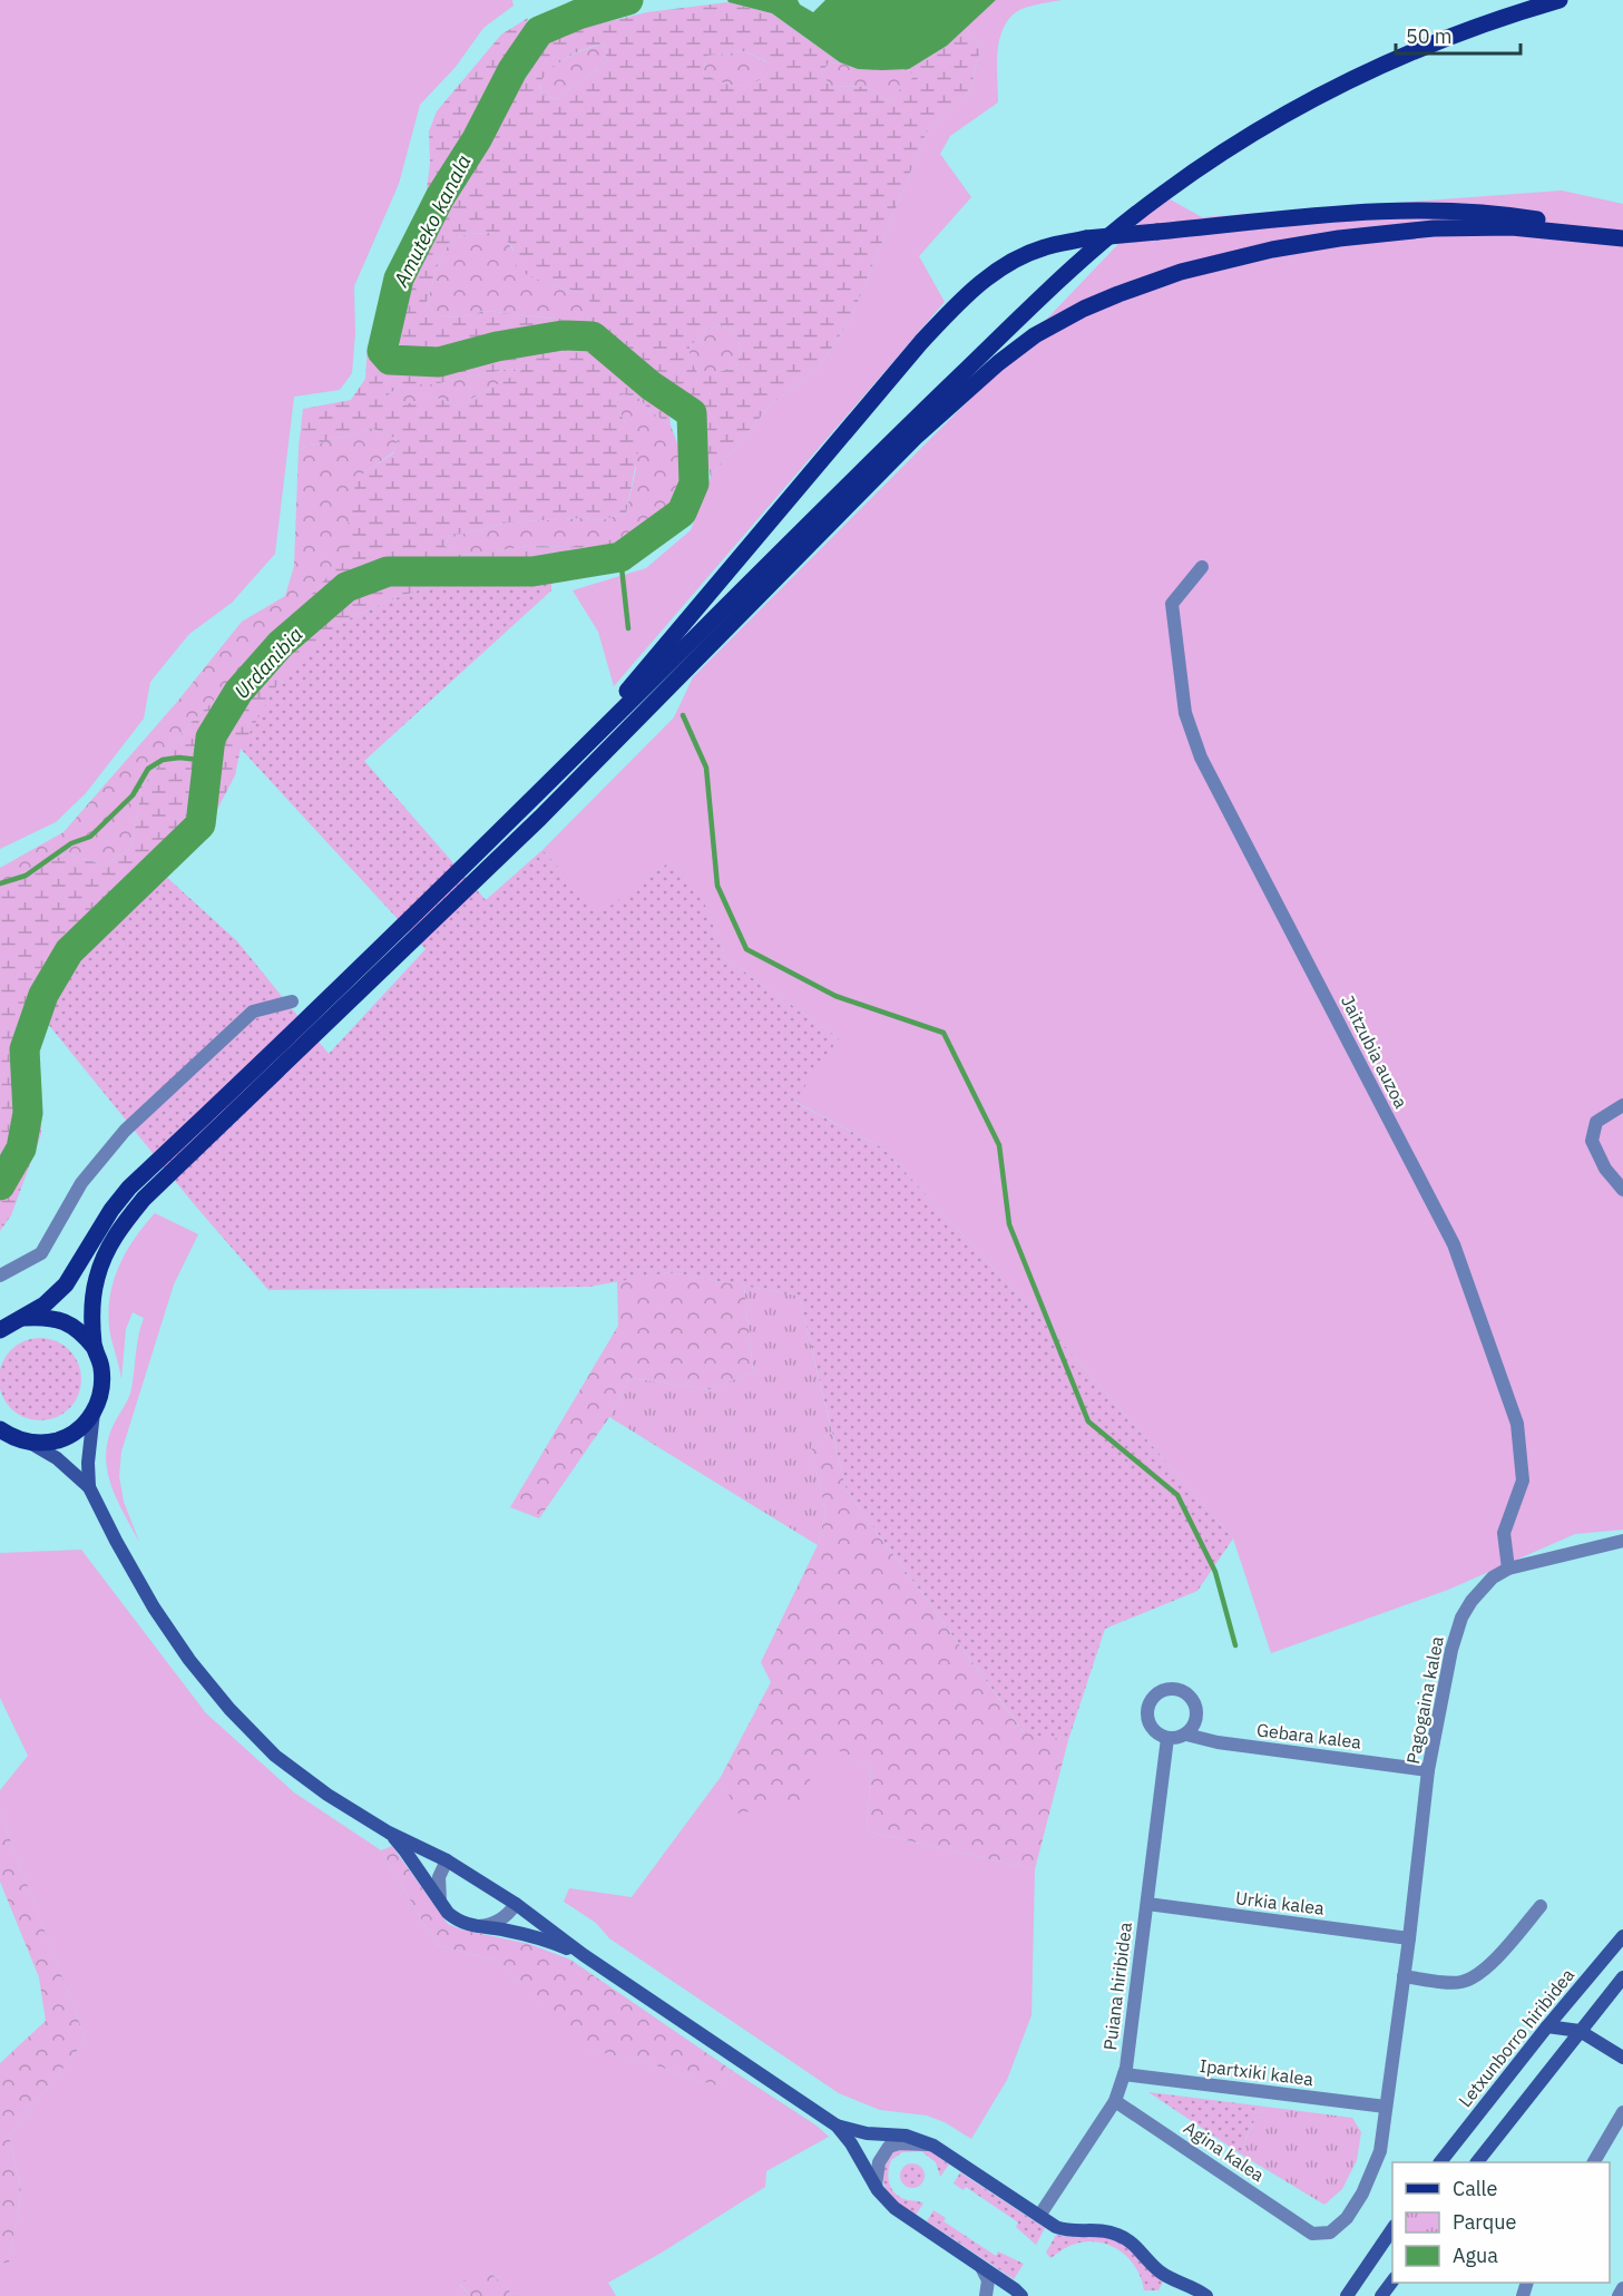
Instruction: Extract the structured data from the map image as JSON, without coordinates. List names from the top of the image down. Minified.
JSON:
{"streets":{"street":["Jaitzubia auzoa","Pagogaina kalea","Gebara kalea","Urkia kalea","Puiana hiribidea","Letxunborro hiribidea","Ipartxiki kalea","Agina kalea"]},"crossings":[["Jaitzubia auzoa","Pagogaina kalea"],["Pagogaina kalea","Gebara kalea"],["Pagogaina kalea","Urkia kalea"],["Pagogaina kalea","Ipartxiki kalea"],["Pagogaina kalea","Agina kalea"],["Gebara kalea","Puiana hiribidea"],["Urkia kalea","Puiana hiribidea"],["Puiana hiribidea","Ipartxiki kalea"],["Puiana hiribidea","Agina kalea"]],"water":["Amuteko kanala","Urdanibia"],"legend":["Calle","Parque","Agua"],"scale_bar":"50 m"}
